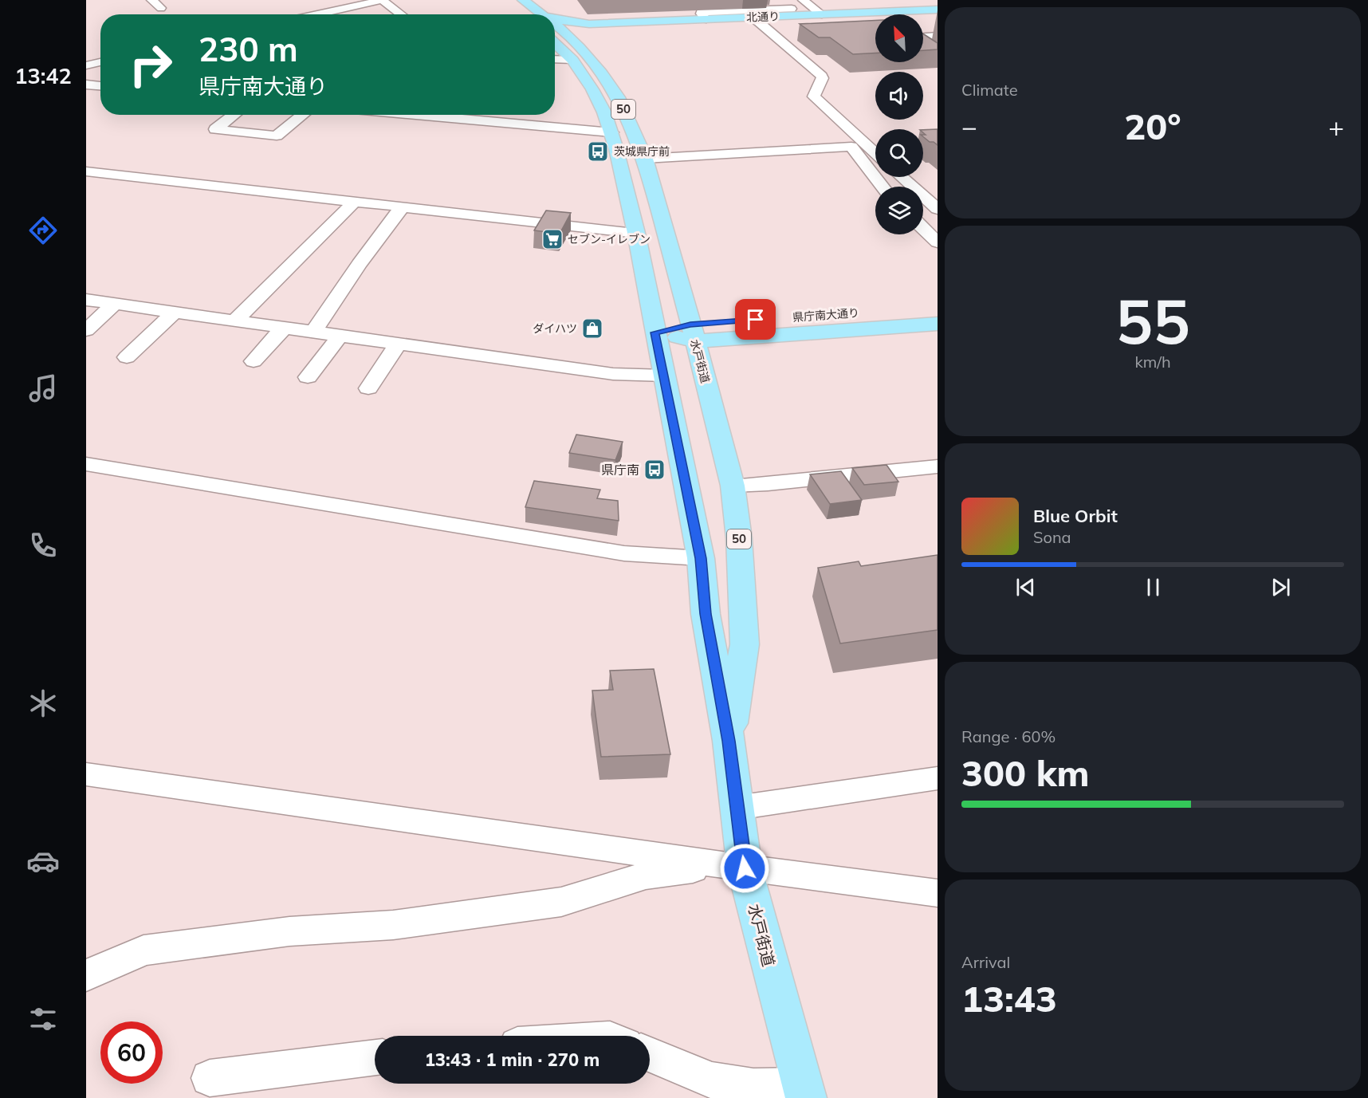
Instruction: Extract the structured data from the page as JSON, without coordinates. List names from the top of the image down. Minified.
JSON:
{"streets":{"main road":["北通り","50","県庁南大通り","水戸街道"]},"crossings":[["県庁南大通り","水戸街道"]],"places":{"bus stop":["茨城県庁前","県庁南"],"supermarket":["セブン-イレブン"],"shop":["ダイハツ"]},"north":"top left","page":{"tabs":"13:42","tile":["Climate",["55","km/h"],["Range · 60%","300 km"],["Arrival","13:43"]],"turn":["230 m","県庁南大通り"],"heat":["−","20°","+"],"song":["Blue Orbit","Sona"],"limit":"60","trip":"13:43 · 1 min · 270 m"}}
